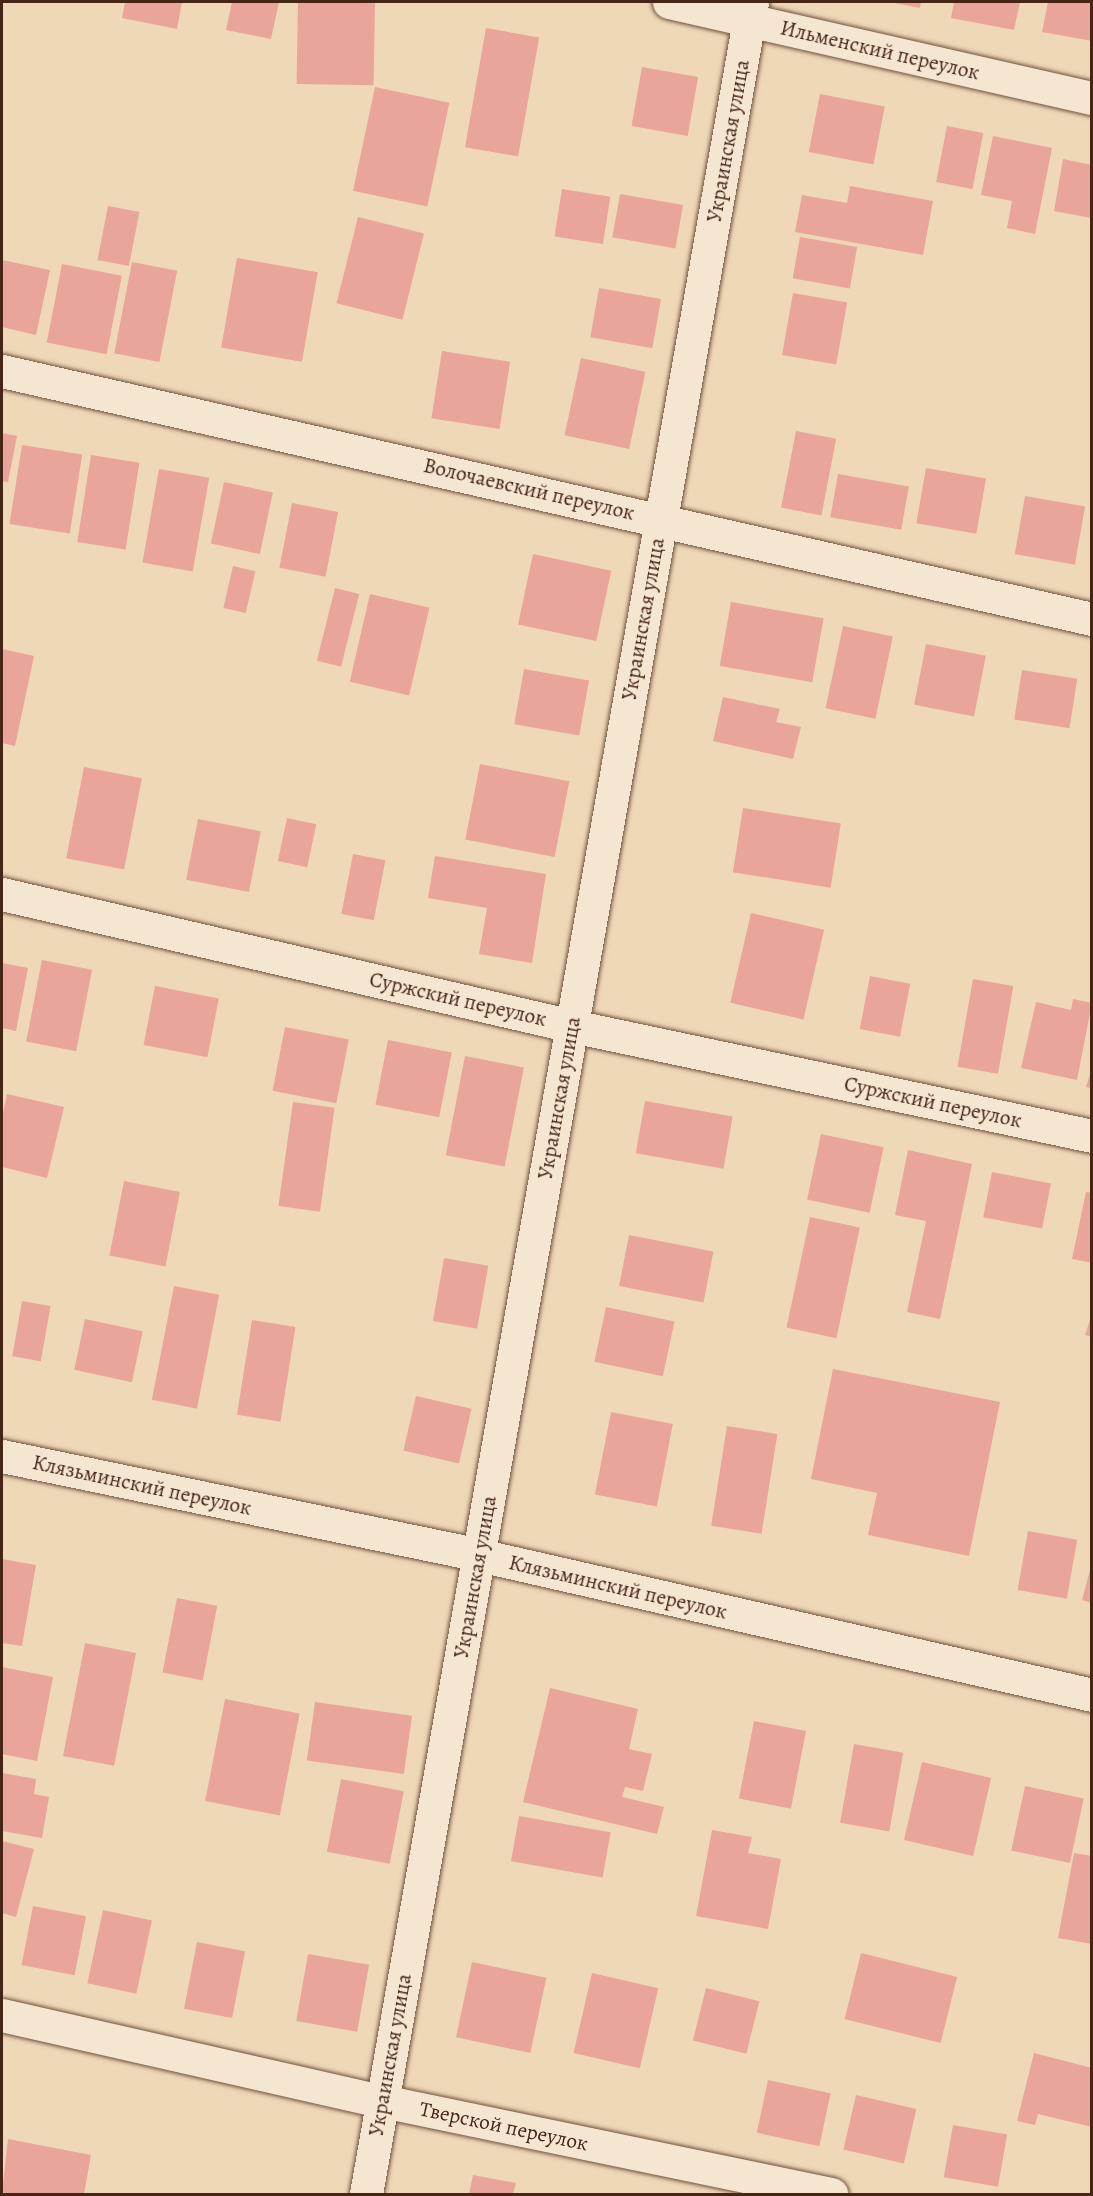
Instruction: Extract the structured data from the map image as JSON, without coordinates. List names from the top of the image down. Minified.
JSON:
{"streets":{"street":["Ильменский переулок","Украинская улица","Волочаевский переулок","Суржский переулок","Клязьминский переулок","Тверской переулок"]},"crossings":[["Ильменский переулок","Украинская улица"],["Украинская улица","Волочаевский переулок"],["Украинская улица","Суржский переулок"],["Украинская улица","Клязьминский переулок"],["Украинская улица","Тверской переулок"]]}
